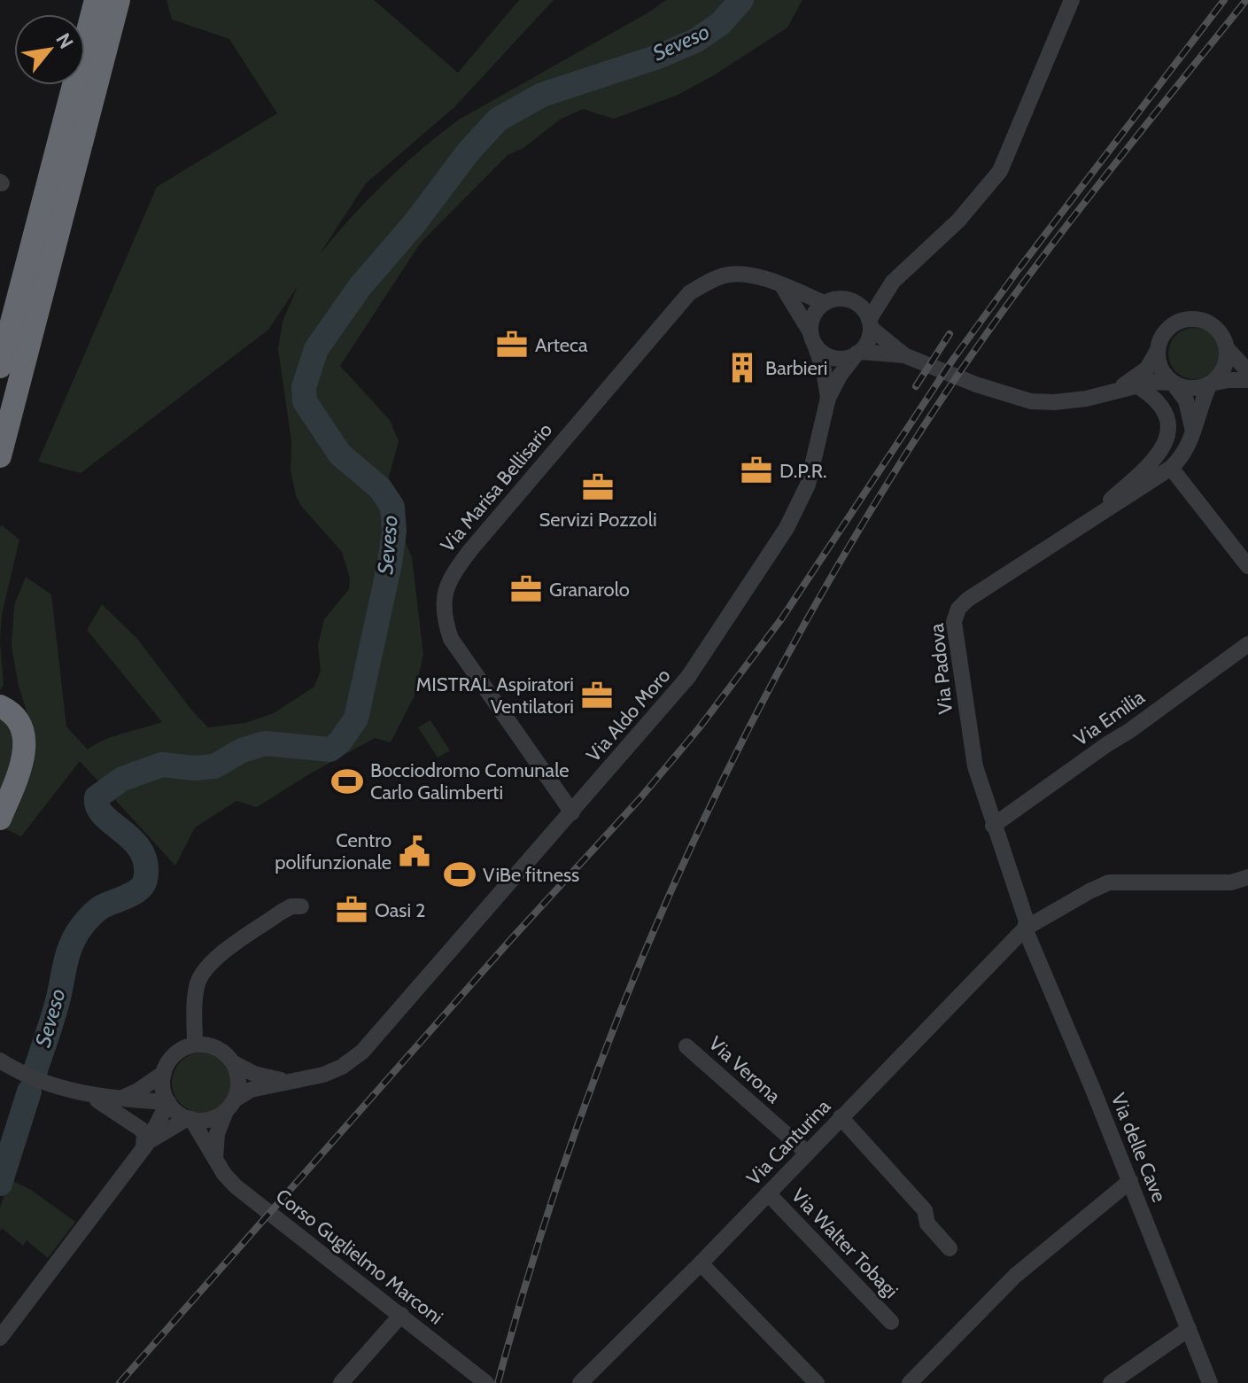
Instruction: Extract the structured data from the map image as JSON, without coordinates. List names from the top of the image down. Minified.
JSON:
{"streets":{"street":["Via Marisa Bellisario","Via Padova","Via Aldo Moro","Via Emilia","Via Verona","Via Canturina","Via delle Cave","Via Walter Tobagi","Corso Guglielmo Marconi"]},"crossings":[["Via Marisa Bellisario","Via Aldo Moro"],["Via Padova","Via Emilia"],["Via Padova","Via Canturina"],["Via Padova","Via delle Cave"],["Via Aldo Moro","Corso Guglielmo Marconi"],["Via Verona","Via Canturina"],["Via Canturina","Via delle Cave"],["Via Canturina","Via Walter Tobagi"]],"water":["Seveso"],"places":{"office":["Arteca","D.P.R.","Servizi Pozzoli","Granarolo","MISTRAL Aspiratori Ventilatori","Oasi 2"],"building":["Barbieri"],"sports":["Bocciodromo Comunale Carlo Galimberti","ViBe fitness"],"public building":["Centro polifunzionale"]},"north":"top right"}
